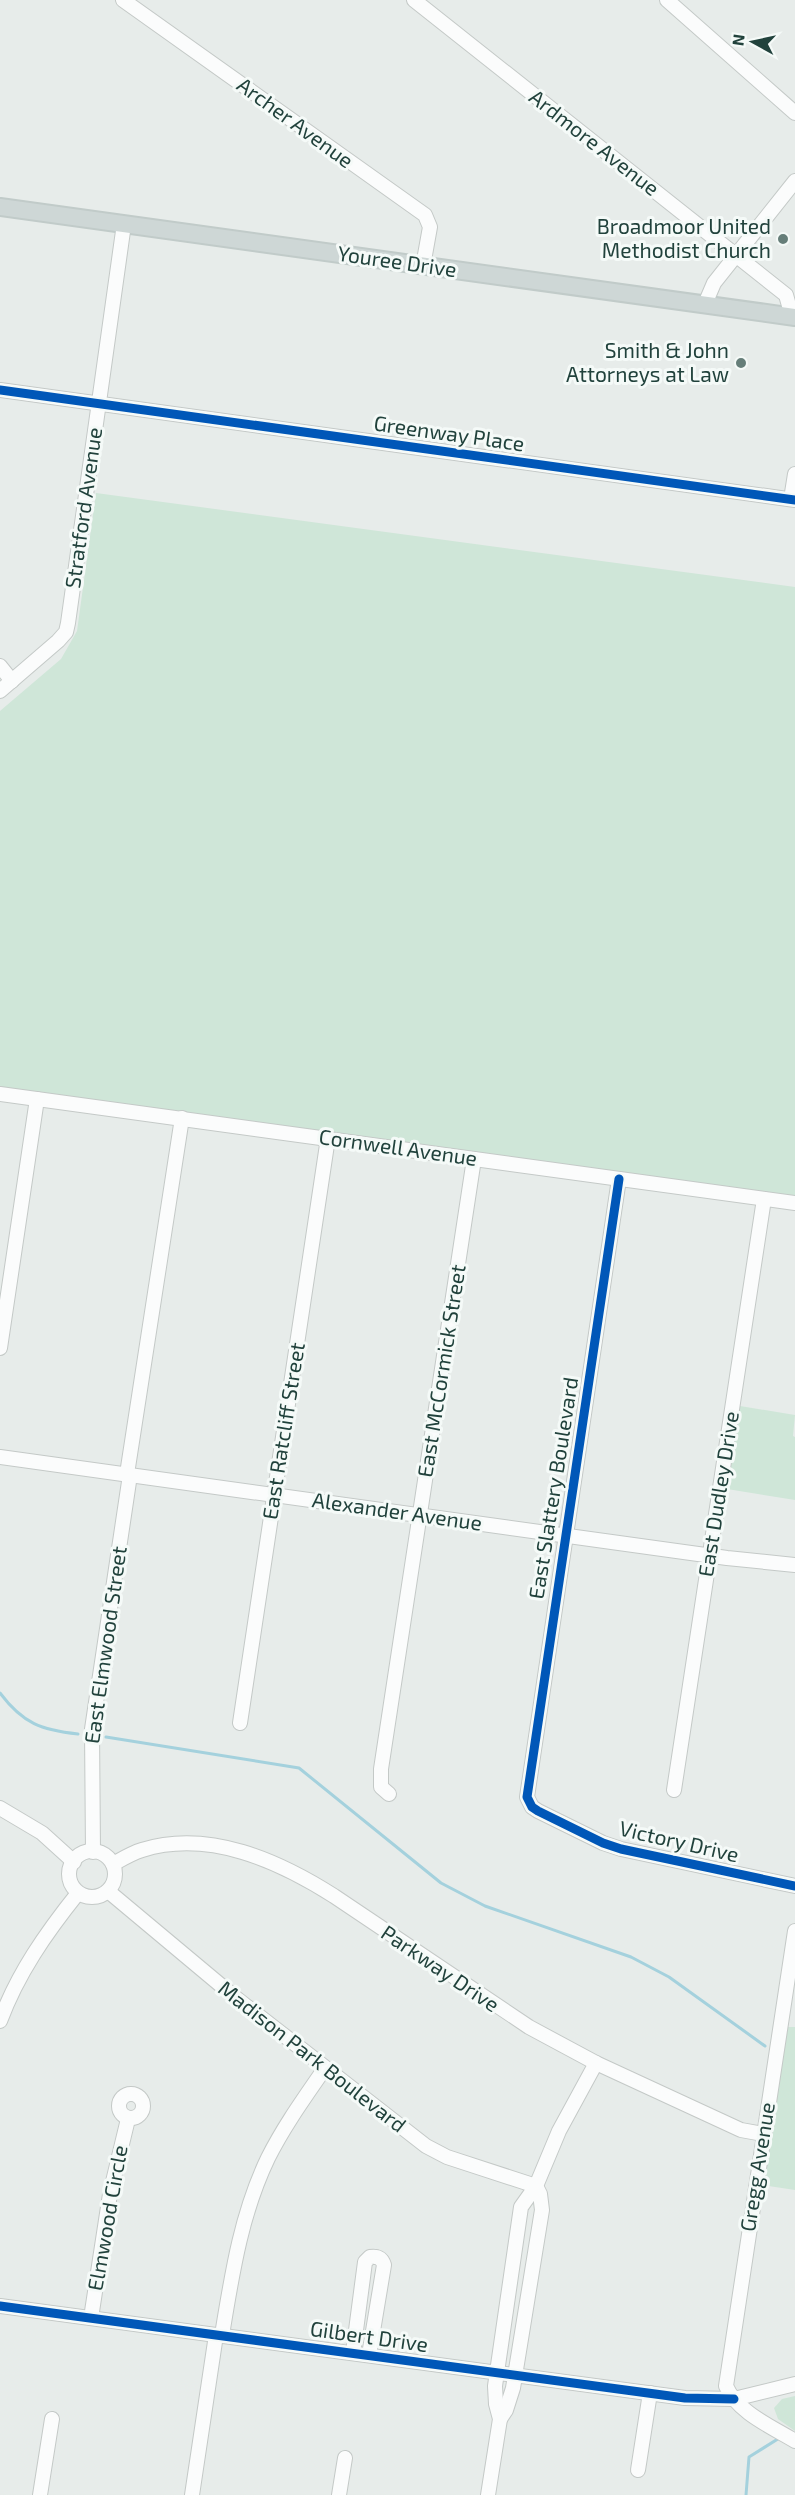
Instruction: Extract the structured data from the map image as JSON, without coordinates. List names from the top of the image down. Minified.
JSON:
{"streets":{"main road":["Youree Drive"],"street":["Archer Avenue","Ardmore Avenue","Greenway Place","Stratford Avenue","Cornwell Avenue","East McCormick Street","East Ratcliff Street","East Slattery Boulevard","East Dudley Drive","Alexander Avenue","East Elmwood Street","Victory Drive","Parkway Drive","Madison Park Boulevard","Gregg Avenue","Elmwood Circle","Gilbert Drive"]},"crossings":[["Archer Avenue","Youree Drive"],["Ardmore Avenue","Youree Drive"],["Youree Drive","Stratford Avenue"],["Greenway Place","Stratford Avenue"],["Cornwell Avenue","East McCormick Street"],["Cornwell Avenue","East Ratcliff Street"],["Cornwell Avenue","East Slattery Boulevard"],["Cornwell Avenue","East Dudley Drive"],["Cornwell Avenue","East Elmwood Street"],["East McCormick Street","Alexander Avenue"],["East Ratcliff Street","Alexander Avenue"],["East Slattery Boulevard","Alexander Avenue"],["East Slattery Boulevard","Victory Drive"],["East Dudley Drive","Alexander Avenue"],["Alexander Avenue","East Elmwood Street"],["East Elmwood Street","Parkway Drive"],["East Elmwood Street","Madison Park Boulevard"],["Parkway Drive","Madison Park Boulevard"],["Parkway Drive","Gregg Avenue"],["Gregg Avenue","Gilbert Drive"],["Elmwood Circle","Gilbert Drive"]],"places":["Broadmoor United Methodist Church","Smith & John Attorneys at Law"],"north":"left"}
